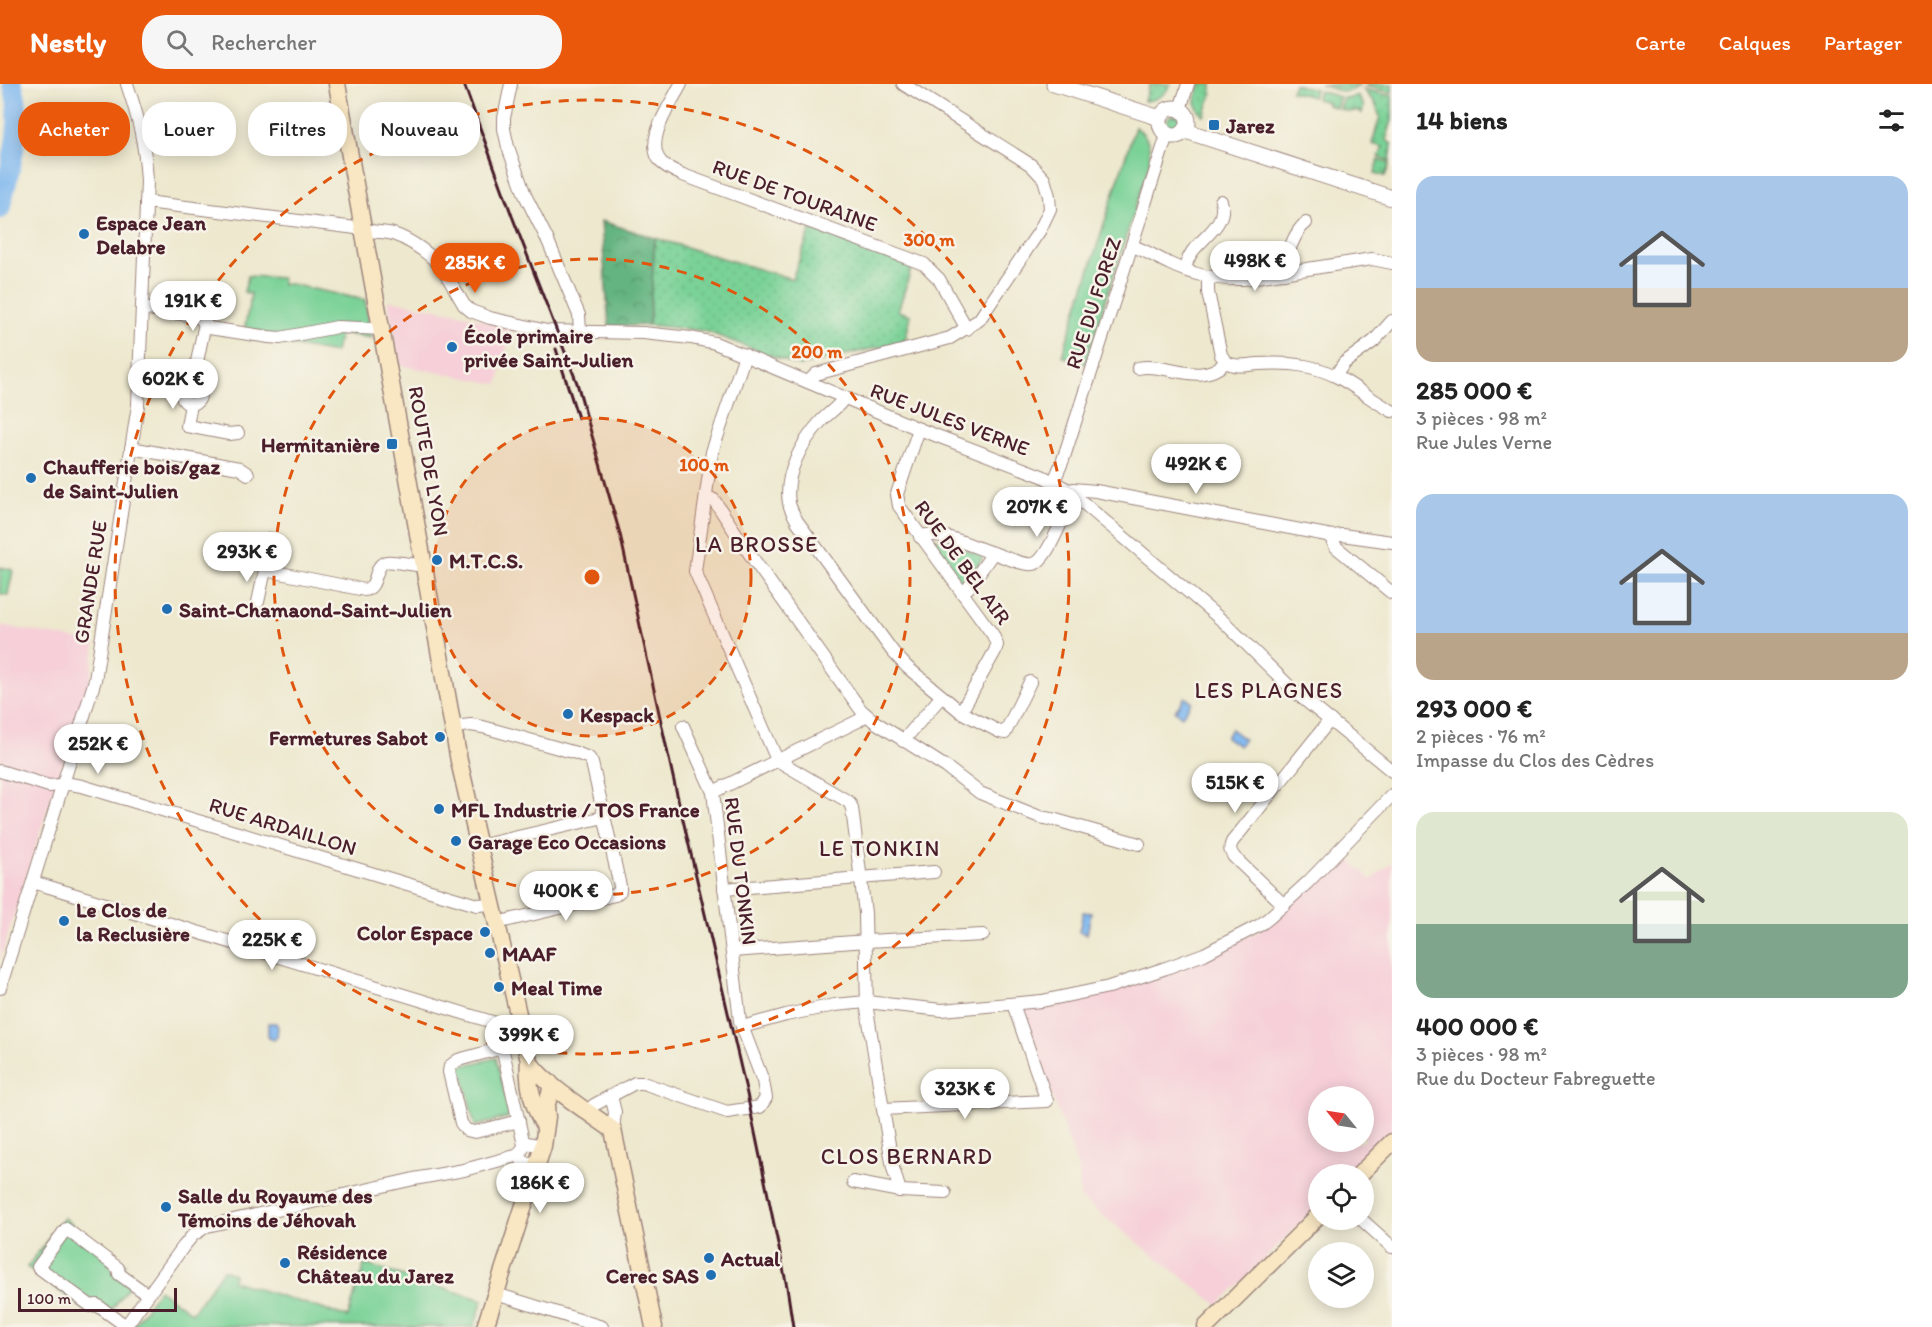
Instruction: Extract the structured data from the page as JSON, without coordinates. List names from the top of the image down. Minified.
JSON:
{"streets":{"main road":["ROUTE DE LYON"],"street":["RUE DE TOURAINE","RUE DU FOREZ","RUE JULES VERNE","RUE DE BEL AIR","GRANDE RUE","RUE ARDAILLON","RUE DU TONKIN"]},"crossings":[["RUE DU FOREZ","RUE JULES VERNE"],["RUE JULES VERNE","ROUTE DE LYON"],["RUE JULES VERNE","RUE DE BEL AIR"],["RUE JULES VERNE","GRANDE RUE"],["ROUTE DE LYON","RUE ARDAILLON"],["GRANDE RUE","RUE ARDAILLON"]],"districts":["LA BROSSE","LES PLAGNES","LE TONKIN","CLOS BERNARD"],"places":{"transit":["Jarez","Hermitanière"],"other":["Espace Jean Delabre","École primaire privée Saint-Julien","Chaufferie bois/gaz de Saint-Julien","M.T.C.S.","Saint-Chamaond-Saint-Julien","Kespack","Fermetures Sabot","MFL Industrie / TOS France","Garage Eco Occasions","Le Clos de la Reclusière","Color Espace","MAAF","Meal Time","Salle du Royaume des Témoins de Jéhovah","Actual","Résidence Château du Jarez","Cerec SAS"]},"scale_bar":"100 m","north":"top left","page":{"header":"Nestly","search":"Rechercher","nav":["Carte","Calques","Partager"],"heading":"14 biens","chip":["Acheter","Louer","Filtres","Nouveau"],"list":[{"name":"285 000 €","note":"3 pièces · 98 m² · Rue Jules Verne"},{"name":"293 000 €","note":"2 pièces · 76 m² · Impasse du Clos des Cèdres"},{"name":"400 000 €","note":"3 pièces · 98 m² · Rue du Docteur Fabreguette"}],"price":["498K €","285K €","191K €","602K €","492K €","207K €","293K €","252K €","515K €","400K €","225K €","399K €","323K €","186K €"],"scale":"100 m"},"rings":["300 m","200 m","100 m"]}
